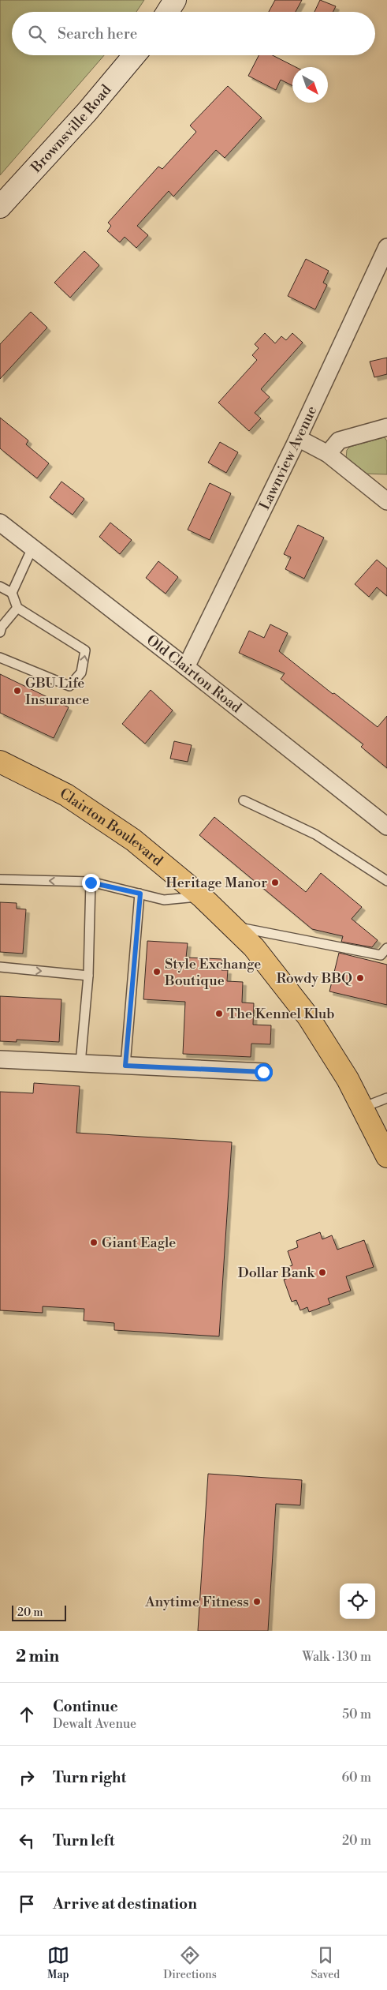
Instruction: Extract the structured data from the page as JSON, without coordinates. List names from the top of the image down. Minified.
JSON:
{"streets":{"highway":["Clairton Boulevard"],"main road":["Brownsville Road"],"street":["Lawnview Avenue","Old Clairton Road"]},"crossings":[["Lawnview Avenue","Old Clairton Road"]],"places":["GBU Life Insurance","Heritage Manor","Style Exchange Boutique","Rowdy BBQ","The Kennel Klub","Giant Eagle","Dollar Bank","Anytime Fitness"],"scale_bar":"20 m","north":"bottom right","page":{"search":"Search here","scale":"20 m","heading":["2 min","Walk · 130 m"],"list":[["Continue","Dewalt Avenue","50 m"],["Turn right","60 m"],["Turn left","20 m"],"Arrive at destination"],"nav":["Map","Directions","Saved"]}}
